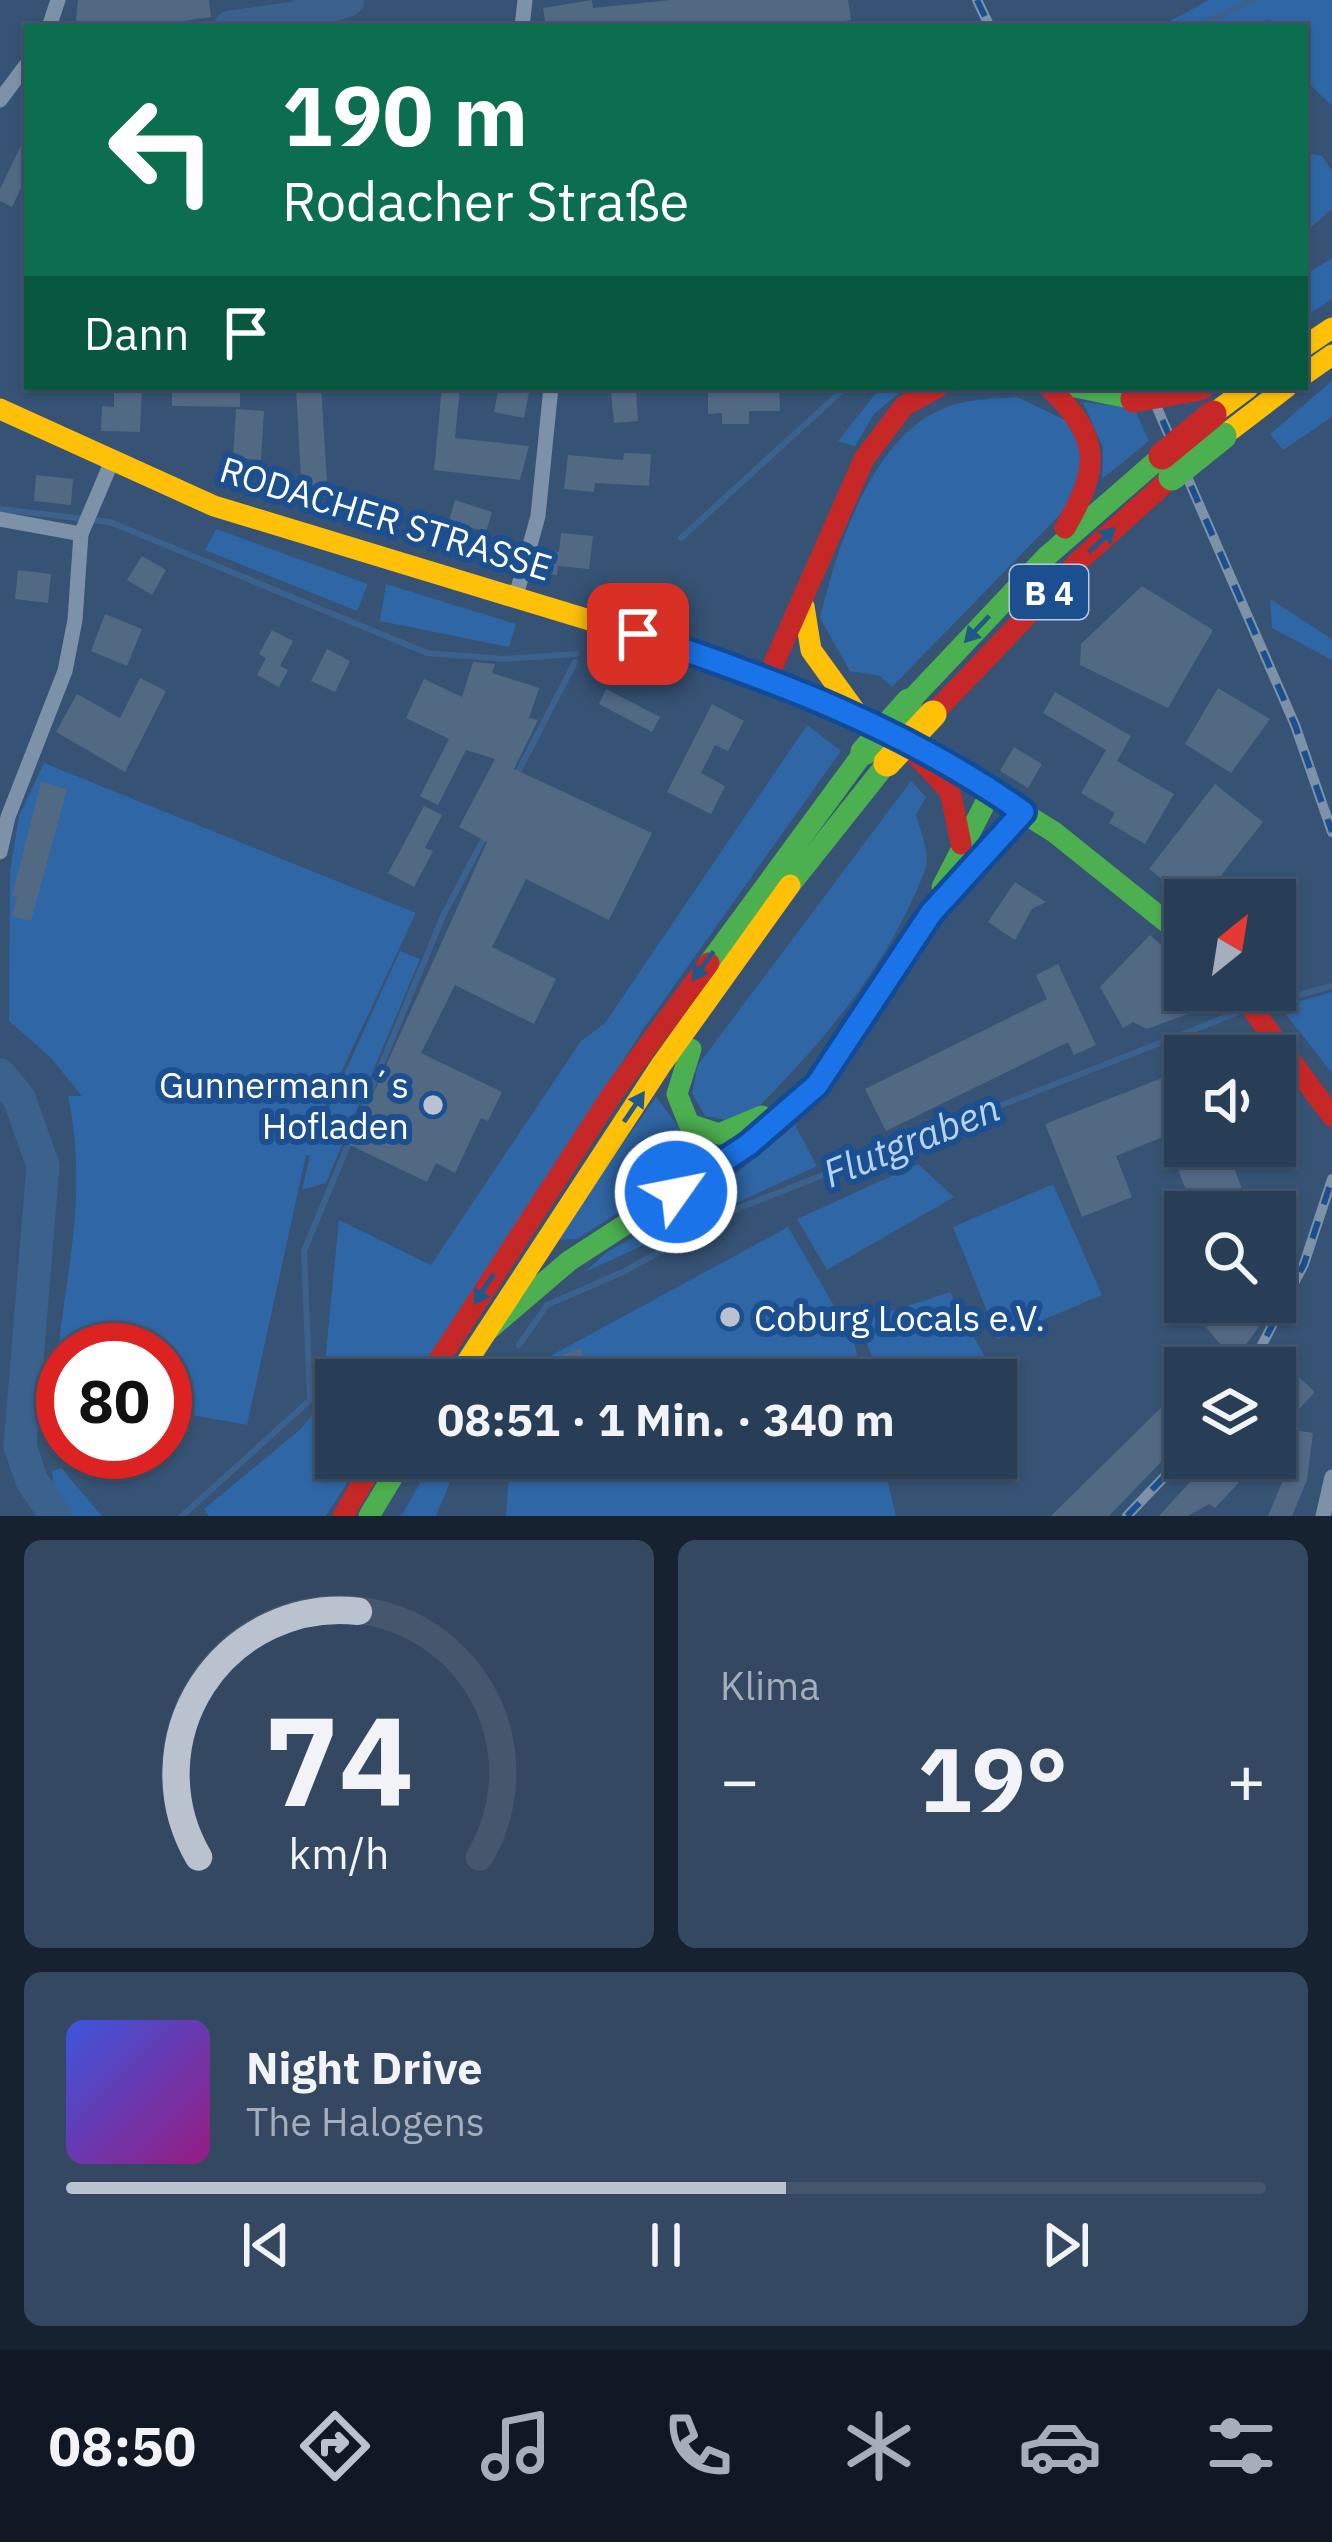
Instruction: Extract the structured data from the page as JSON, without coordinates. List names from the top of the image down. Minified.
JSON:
{"streets":{"main road":["RODACHER STRASSE","B 4"]},"crossings":[["RODACHER STRASSE","B 4"]],"water":["Flutgraben"],"places":["Gunnermann´s Hofladen","Coburg Locals e.V."],"north":"top right","page":{"turn":["190 m","Rodacher Straße"],"then":"Dann","limit":"80","trip":"08:51 · 1 Min. · 340 m","tile":"Klima","heat":["−","19°","+"],"song":["Night Drive","The Halogens"],"tabs":"08:50","gauge":["74","km/h"]}}
